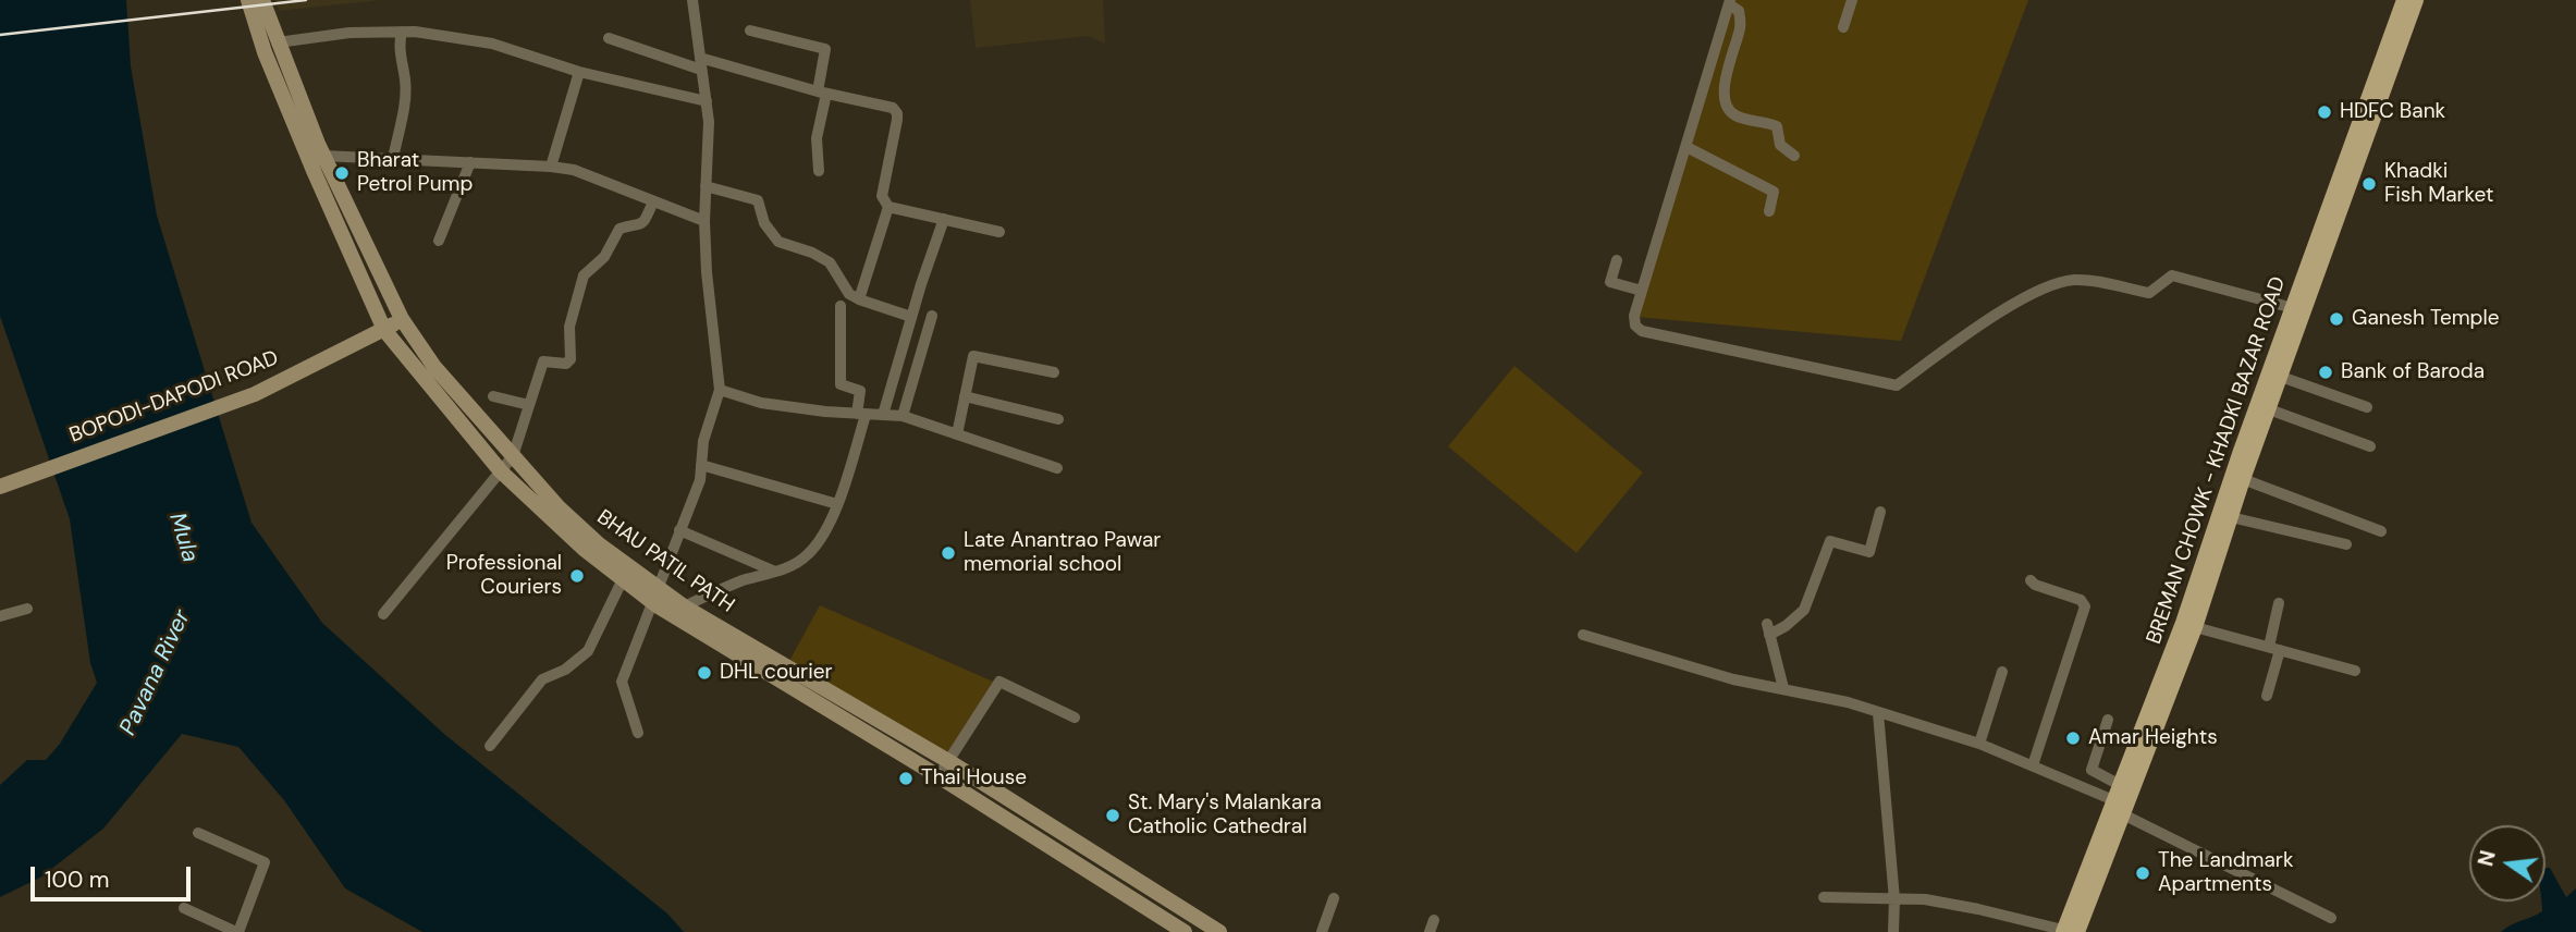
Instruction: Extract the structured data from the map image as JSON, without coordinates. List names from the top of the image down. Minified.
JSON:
{"streets":{"main road":["BOPODI-DAPODI ROAD","BREMAN CHOWK - KHADKI BAZAR ROAD","BHAU PATIL PATH"]},"crossings":[["BOPODI-DAPODI ROAD","BHAU PATIL PATH"]],"water":["Mula","Pavana River"],"places":["HDFC Bank","Bharat Petrol Pump","Khadki Fish Market","Ganesh Temple","Bank of Baroda","Late Anantrao Pawar memorial school","Professional Couriers","DHL courier","Amar Heights","Thai House","St. Mary's Malankara Catholic Cathedral","The Landmark Apartments"],"scale_bar":"100 m","north":"left"}
